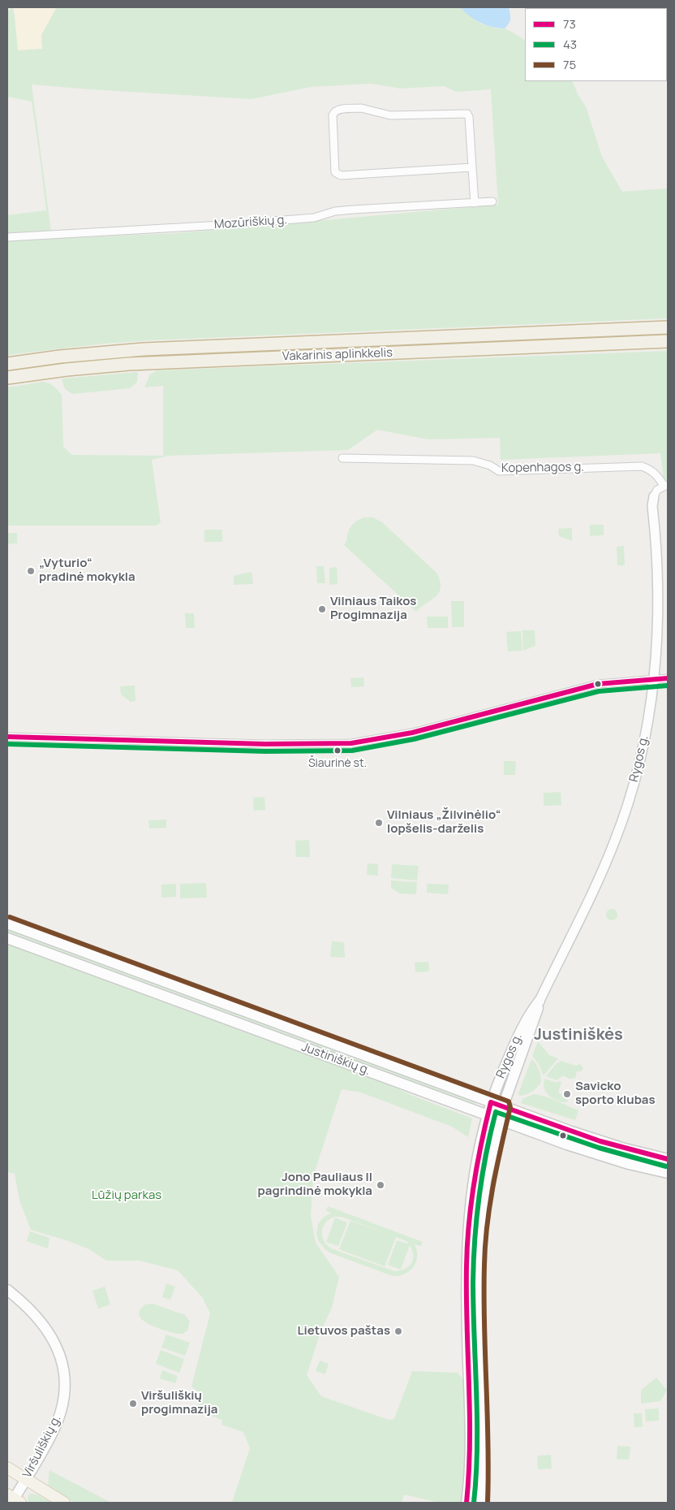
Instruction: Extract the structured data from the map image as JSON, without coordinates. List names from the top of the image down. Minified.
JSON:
{"streets":{"highway":["Vakarinis aplinkkelis"],"main road":["Rygos g.","Justiniškių g.","Viršuliškių g."],"street":["Mozūriškių g.","Kopenhagos g."]},"crossings":[["Rygos g.","Justiniškių g."]],"districts":["Justiniškės"],"parks":["Lūžių parkas"],"places":["„Vyturio“ pradinė mokykla","Vilniaus Taikos Progimnazija","Šiaurinė st.","Vilniaus „Žilvinėlio“ lopšelis-darželis","Savicko sporto klubas","Jono Pauliaus II pagrindinė mokykla","Lietuvos paštas","Viršuliškių progimnazija"],"lines":["transit line 73","transit line 43","transit line 75"],"legend":["73","43","75"]}
